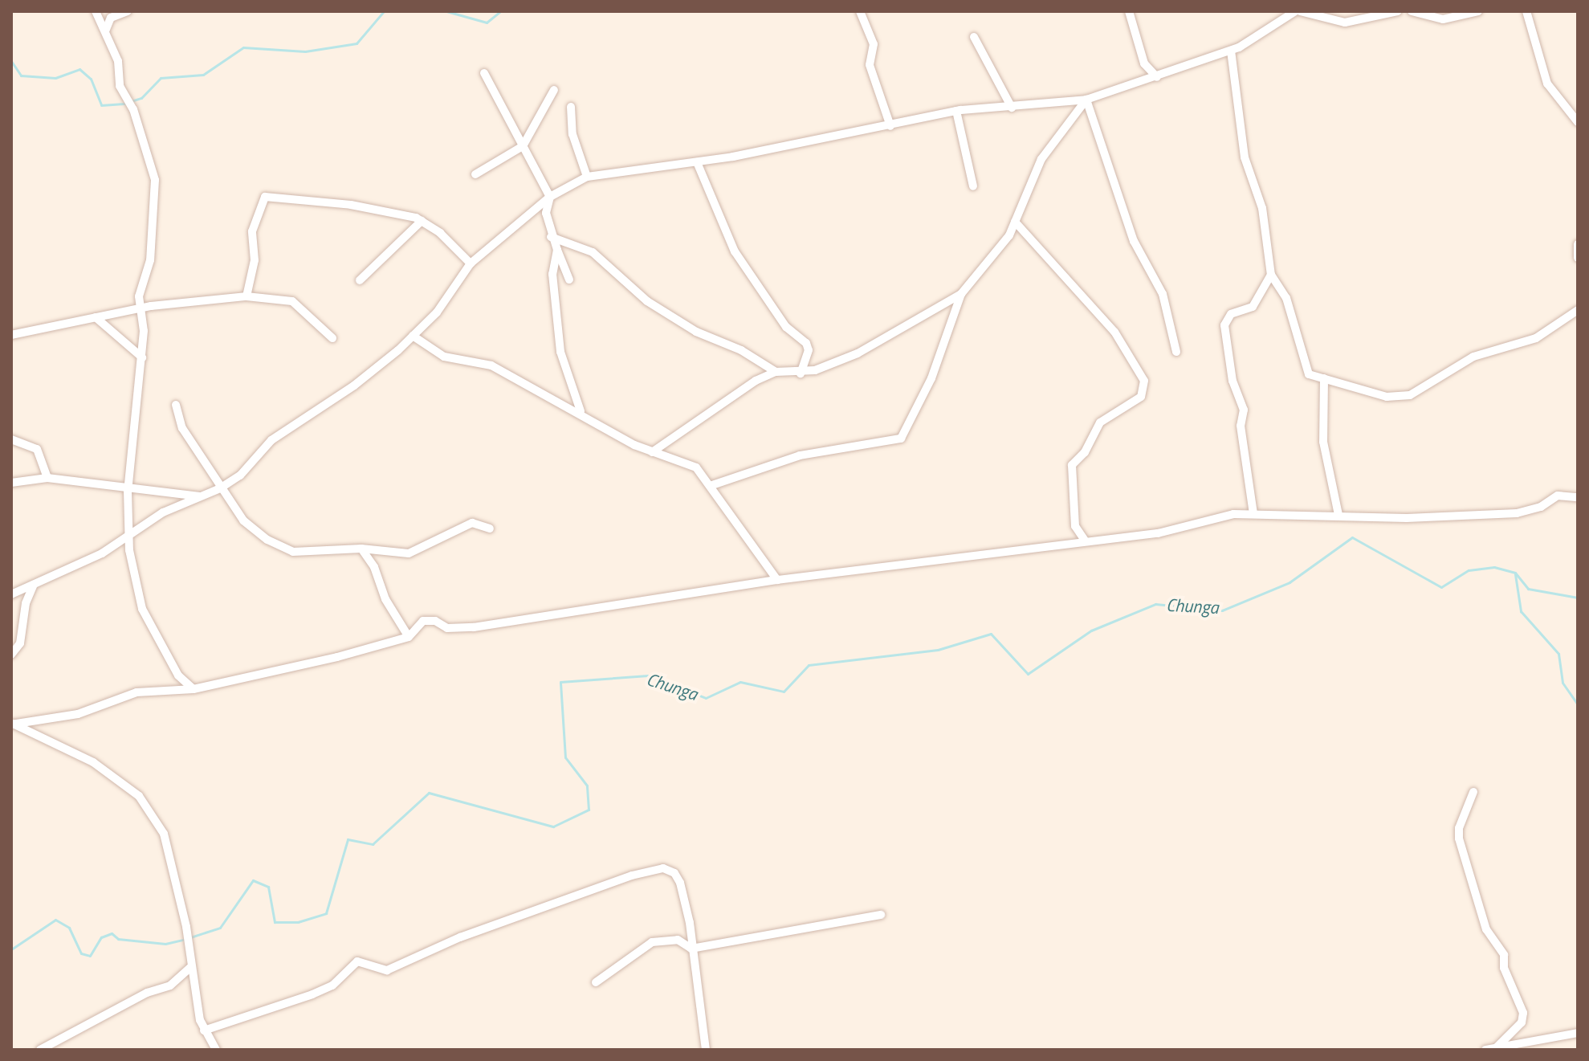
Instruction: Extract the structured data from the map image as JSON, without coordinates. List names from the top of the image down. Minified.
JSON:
{"water":["Chunga"]}
